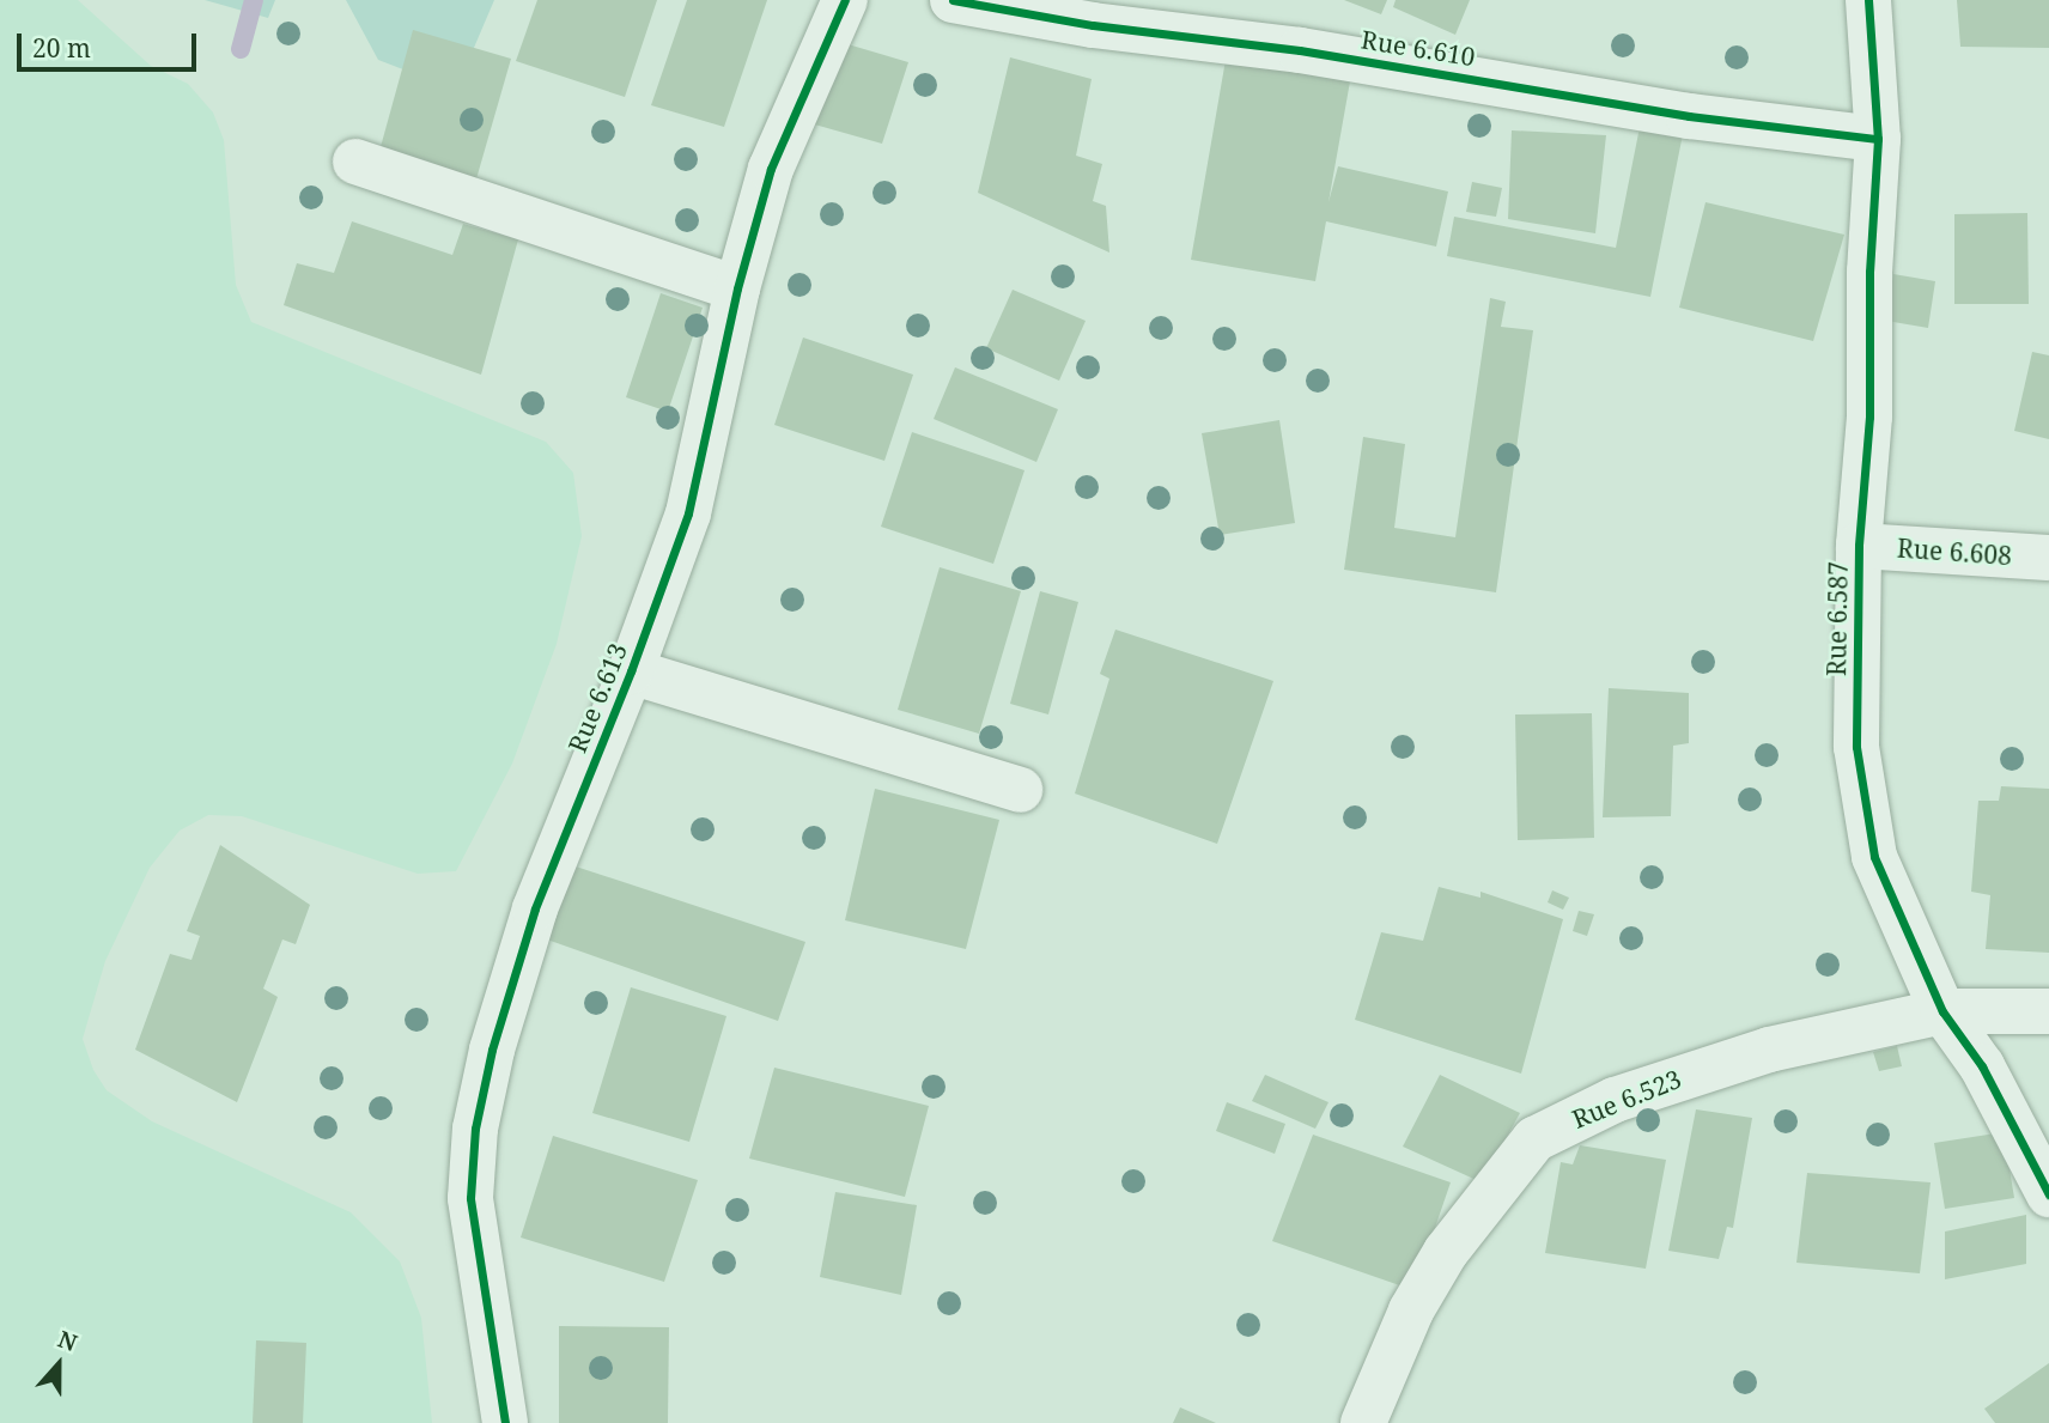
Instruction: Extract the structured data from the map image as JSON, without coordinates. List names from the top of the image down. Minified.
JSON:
{"streets":{"street":["Rue 6.610","Rue 6.608","Rue 6.587","Rue 6.613","Rue 6.523"]},"crossings":[["Rue 6.610","Rue 6.587"],["Rue 6.608","Rue 6.587"],["Rue 6.587","Rue 6.523"]],"scale_bar":"20 m","north":"top"}
